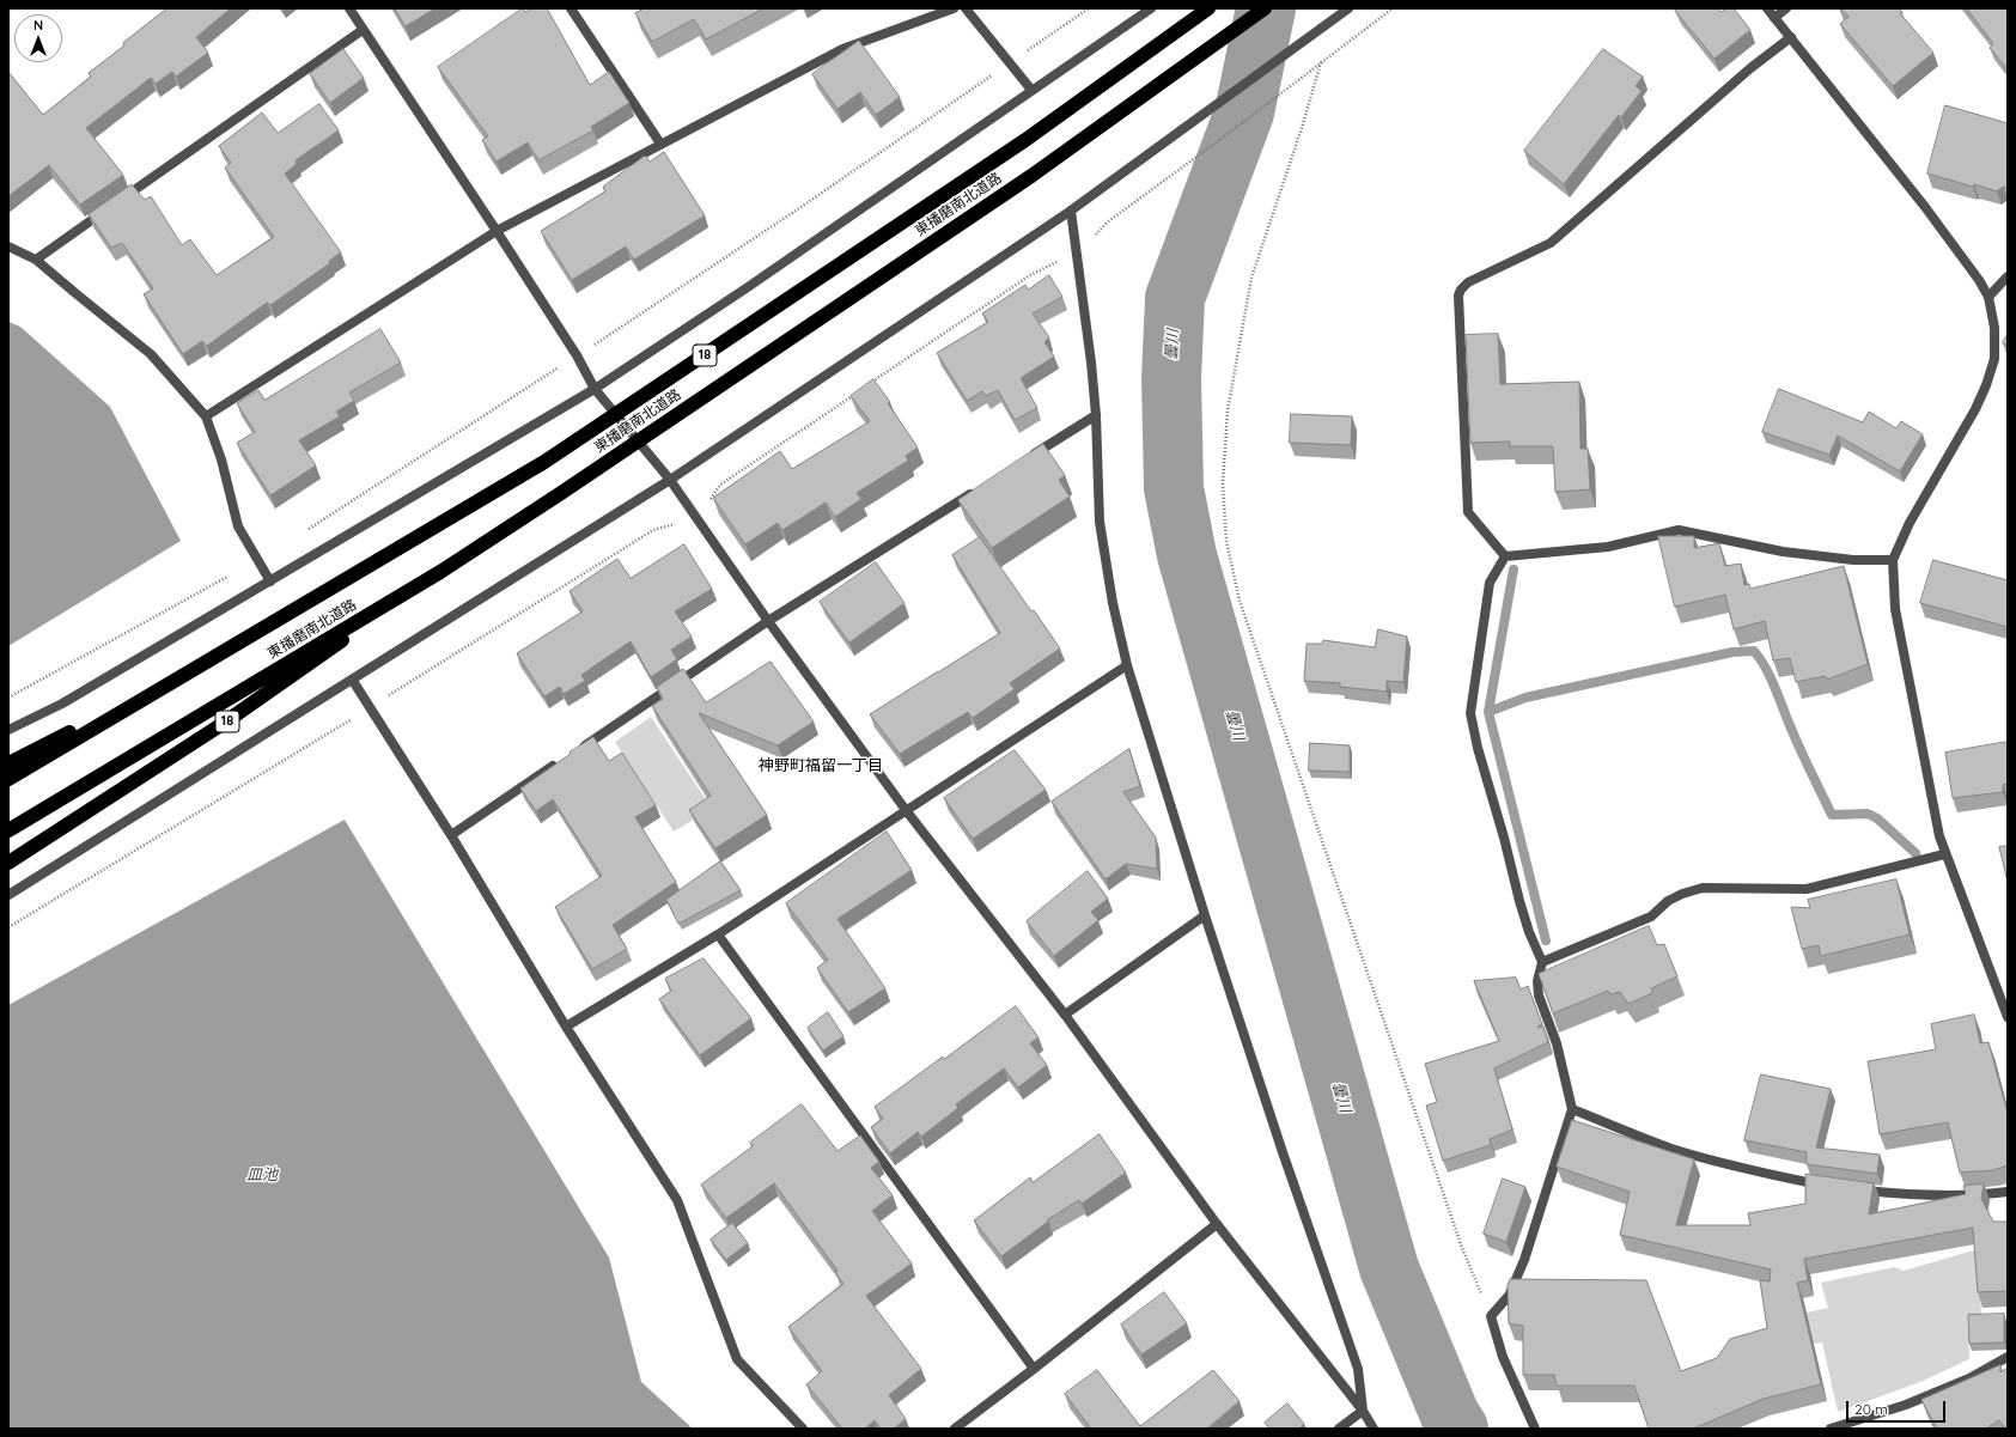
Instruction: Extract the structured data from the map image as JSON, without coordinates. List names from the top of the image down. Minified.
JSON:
{"streets":{"highway":["東播磨南北道路","18"]},"crossings":[["東播磨南北道路","18"]],"districts":["神野町福留一丁目"],"water":["曇川","皿池"],"scale_bar":"20 m","north":"top"}
